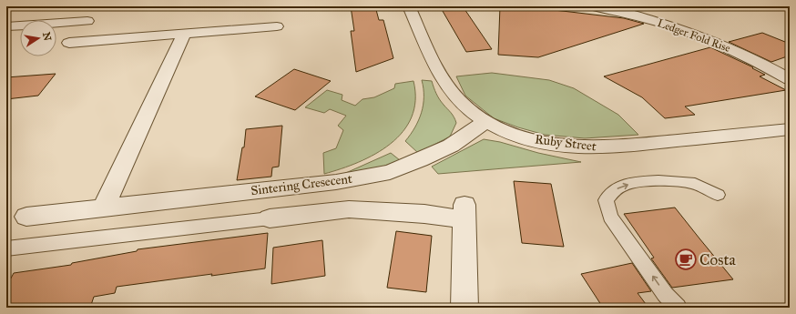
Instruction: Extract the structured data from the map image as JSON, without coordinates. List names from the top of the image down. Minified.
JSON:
{"streets":{"street":["Ledger Fold Rise","Ruby Street","Sintering Cresecent"]},"crossings":[["Ruby Street","Sintering Cresecent"]],"places":{"cafe":["Costa"]},"north":"right"}
